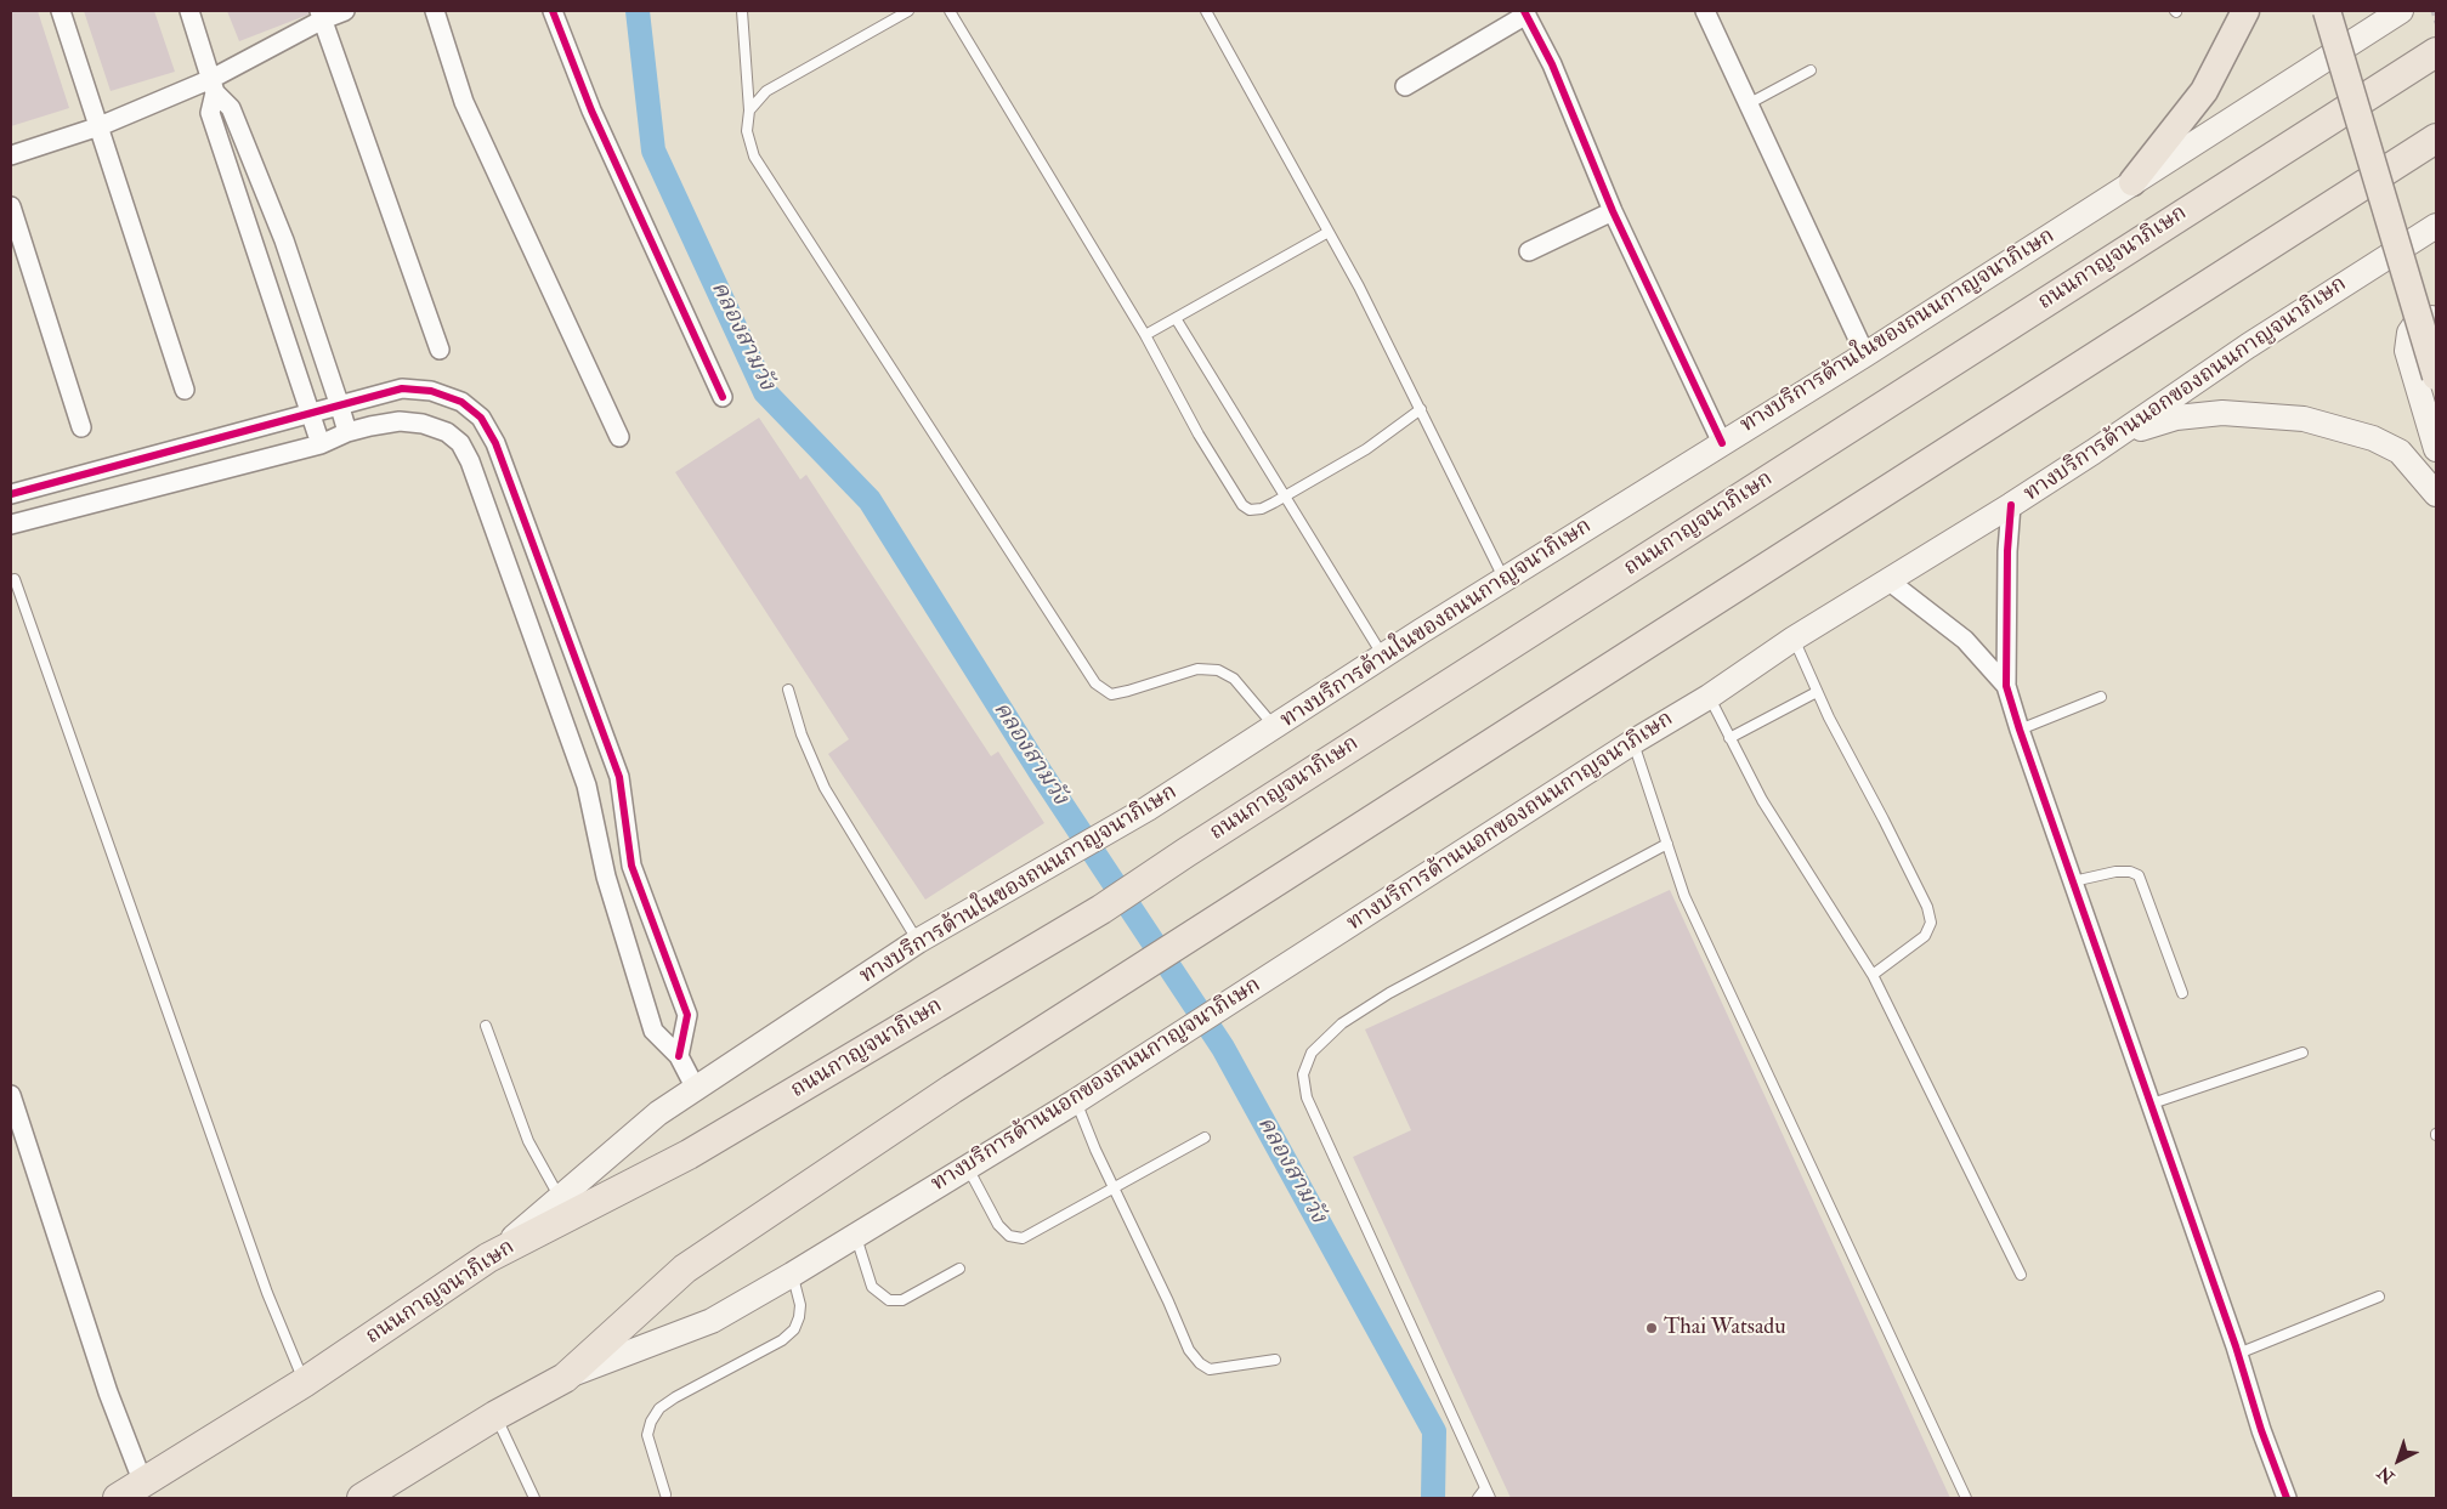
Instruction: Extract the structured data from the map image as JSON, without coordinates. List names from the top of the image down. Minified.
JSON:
{"streets":{"highway":["ถนนกาญจนาภิเษก"],"main road":["ทางบริการด้านในของถนนกาญจนาภิเษก","ทางบริการด้านนอกของถนนกาญจนาภิเษก"]},"crossings":[["ถนนกาญจนาภิเษก","ทางบริการด้านในของถนนกาญจนาภิเษก"]],"water":["คลองสามวัง"],"places":["Thai Watsadu"],"north":"bottom left"}
